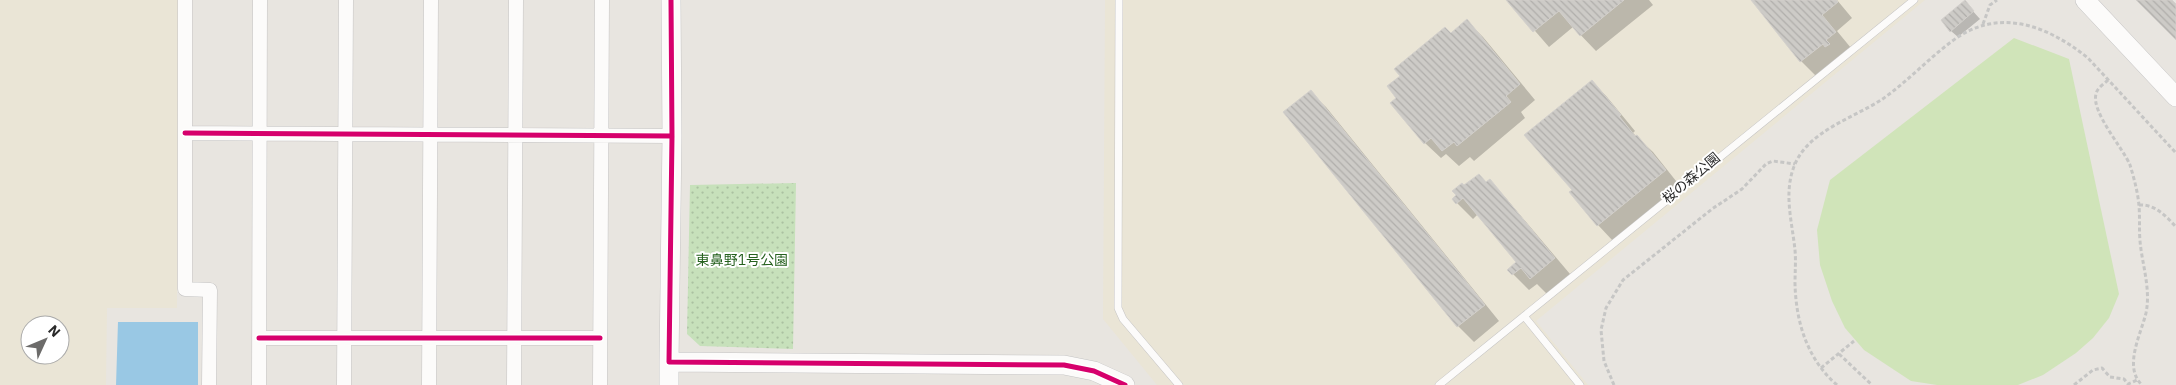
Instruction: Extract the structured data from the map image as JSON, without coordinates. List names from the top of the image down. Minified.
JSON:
{"parks":["東鼻野1号公園"],"north":"top right"}
